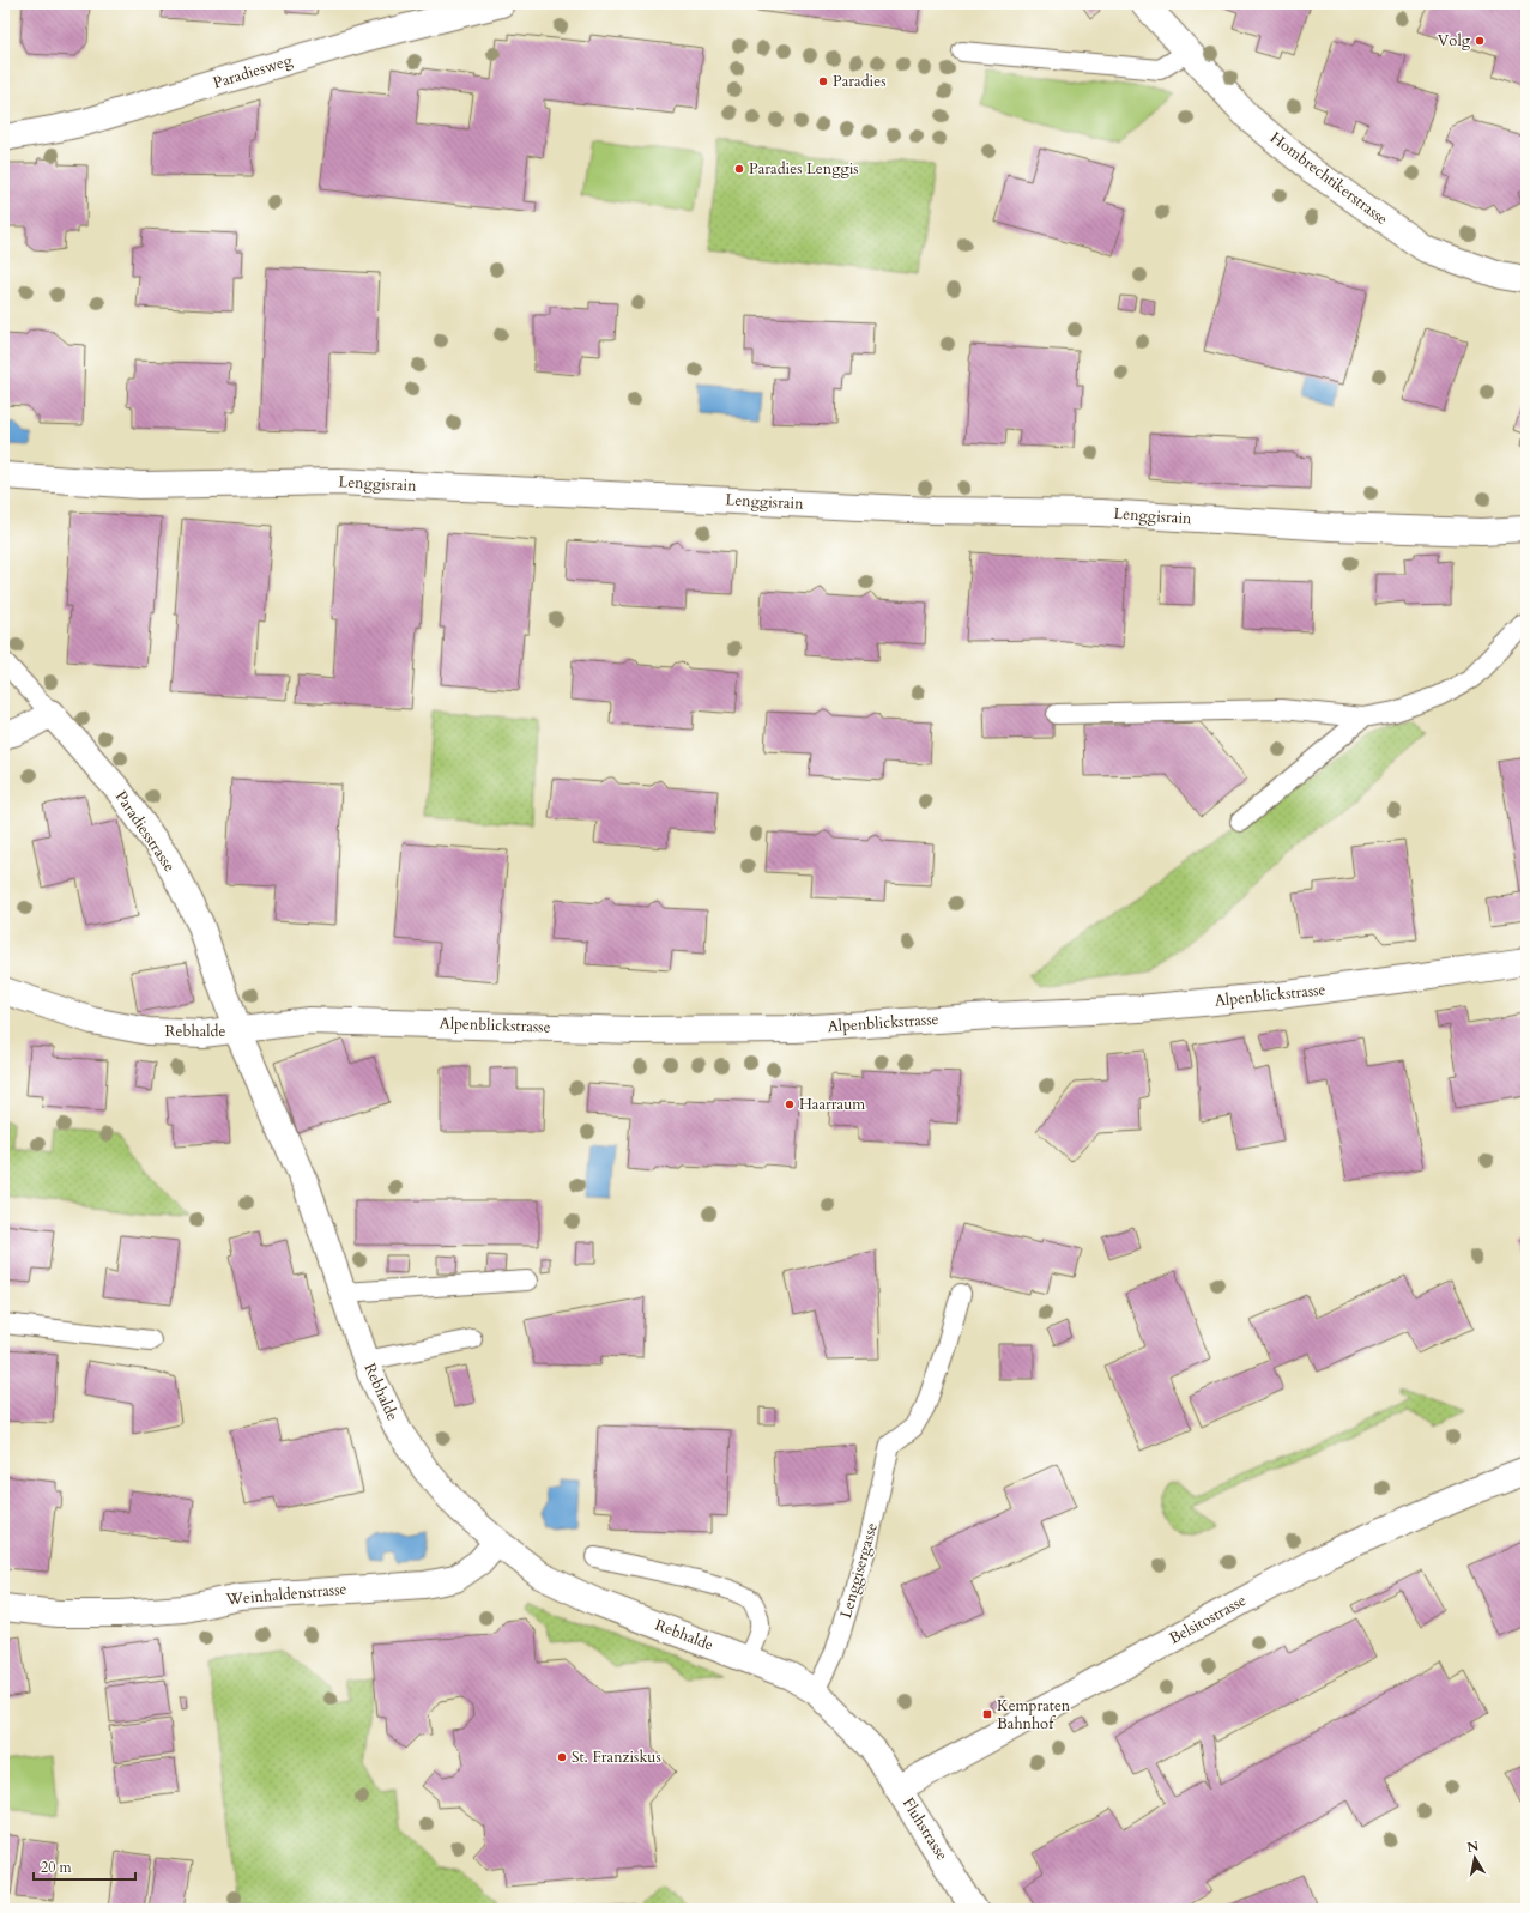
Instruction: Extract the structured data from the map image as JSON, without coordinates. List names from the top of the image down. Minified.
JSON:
{"streets":{"street":["Paradiesweg","Hombrechtikerstrasse","Lenggisrain","Paradiesstrasse","Alpenblickstrasse","Rebhalde","Weinhaldenstrasse","Belsitostrasse","Fluhstrasse"],"lane":["Lenggisergasse"]},"crossings":[["Paradiesstrasse","Alpenblickstrasse"],["Paradiesstrasse","Rebhalde"],["Alpenblickstrasse","Rebhalde"],["Rebhalde","Lenggisergasse"],["Rebhalde","Weinhaldenstrasse"],["Rebhalde","Fluhstrasse"],["Belsitostrasse","Fluhstrasse"]],"places":{"other":["Volg","Paradies","Paradies Lenggis","Haarraum","St. Franziskus"],"transit":["Kempraten Bahnhof"]},"scale_bar":"20 m","north":"top"}
